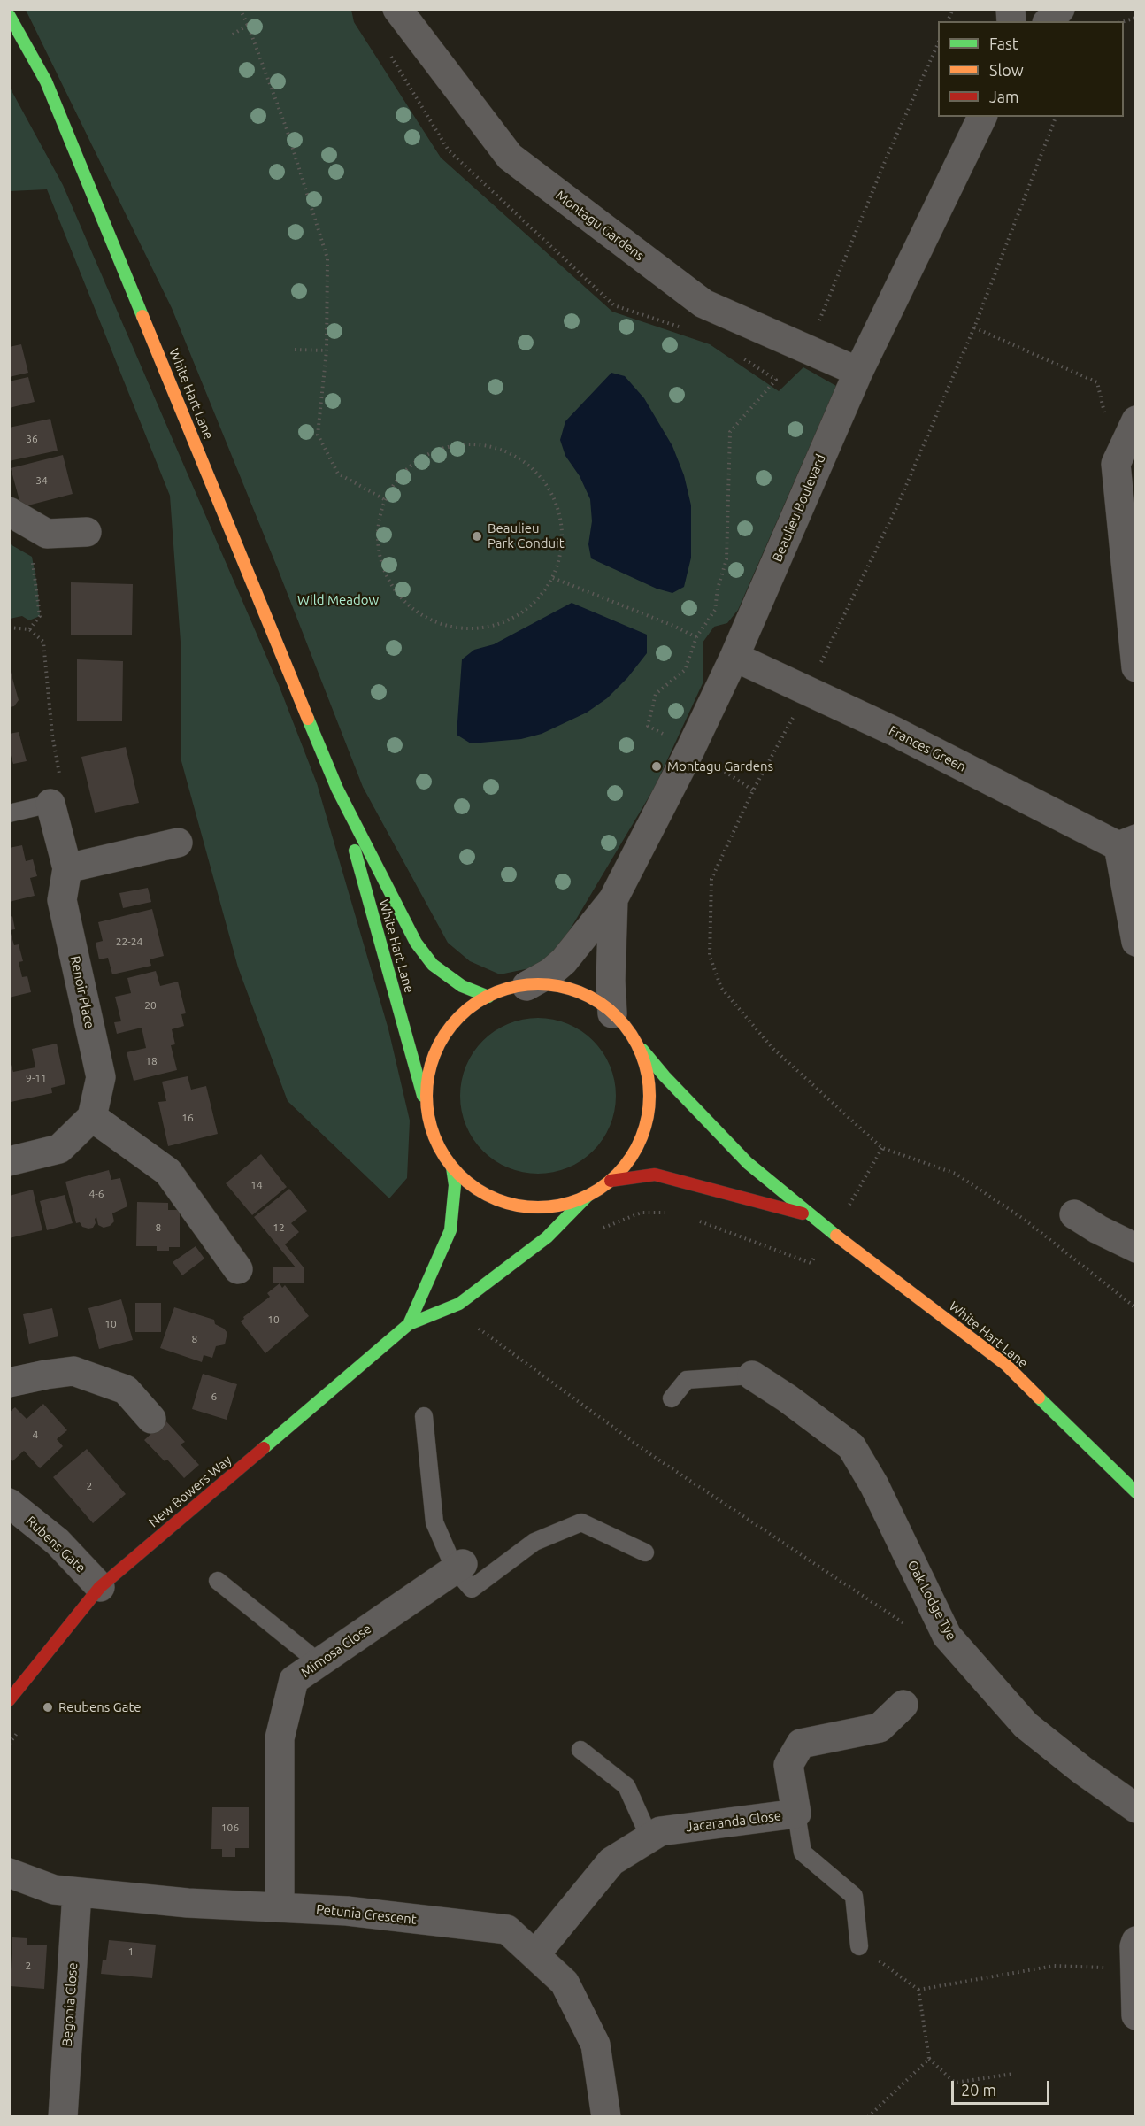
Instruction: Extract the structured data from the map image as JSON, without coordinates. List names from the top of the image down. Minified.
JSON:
{"streets":{"street":["Montagu Gardens","White Hart Lane","Beaulieu Boulevard","Frances Green","Renoir Place","New Bowers Way","Rubens Gate","Oak Lodge Tye","Mimosa Close","Jacaranda Close","Petunia Crescent","Begonia Close"]},"crossings":[["Montagu Gardens","Beaulieu Boulevard"],["White Hart Lane","Beaulieu Boulevard"],["Beaulieu Boulevard","Frances Green"],["New Bowers Way","Rubens Gate"],["Mimosa Close","Petunia Crescent"],["Jacaranda Close","Petunia Crescent"],["Petunia Crescent","Begonia Close"]],"parks":["Wild Meadow"],"places":["Beaulieu Park Conduit","Montagu Gardens","Reubens Gate"],"house_numbers":["36","34","22-24","20","18","9-11","16","14","4-6","8","12","10","10","8","6","4","2","106","1","2"],"legend":["Fast","Slow","Jam"],"scale_bar":"20 m"}
